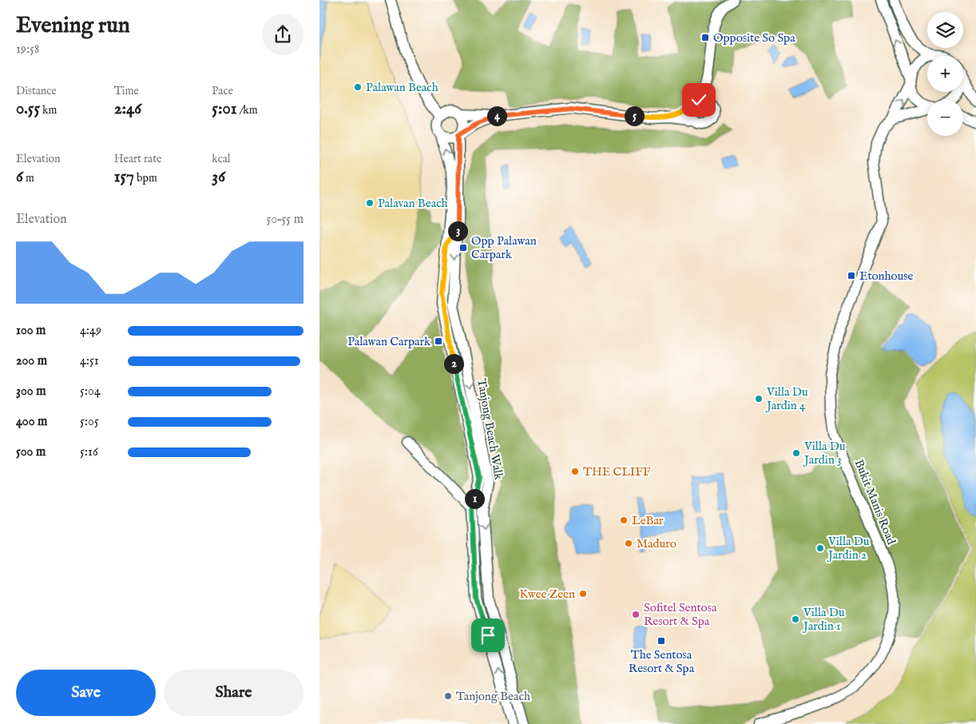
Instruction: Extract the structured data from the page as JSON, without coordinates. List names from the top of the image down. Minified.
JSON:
{"streets":{"street":["Tanjong Beach Walk","Bukit Manis Road"]},"places":{"transit":["Opposite So Spa","Opp Palawan Carpark","Etonhouse","Palawan Carpark","The Sentosa Resort & Spa"],"other":["Palawan Beach","Palavan Beach","Villa Du Jardin 4","Villa Du Jardin 3","THE CLIFF","LeBar","Maduro","Villa Du Jardin 2","Kwee Zeen","Sofitel Sentosa Resort & Spa","Villa Du Jardin 1","Tanjong Beach"]},"page":{"heading":["Evening run","19:58"],"map_buttons":["+","−"],"stats":[["Distance","0.55 km"],["Time","2:46"],["Pace","5:01 /km"],["Elevation","6 m"],["Heart rate","157 bpm"],["kcal","36"]],"pins":["4","5","3","2","1"],"chart":["Elevation","50–55 m"],"list":[{"name":"100 m","note":"4:49"},{"name":"200 m","note":"4:51"},{"name":"300 m","note":"5:04"},{"name":"400 m","note":"5:05"},{"name":"500 m","note":"5:16"}],"buttons":["Save","Share"]}}
